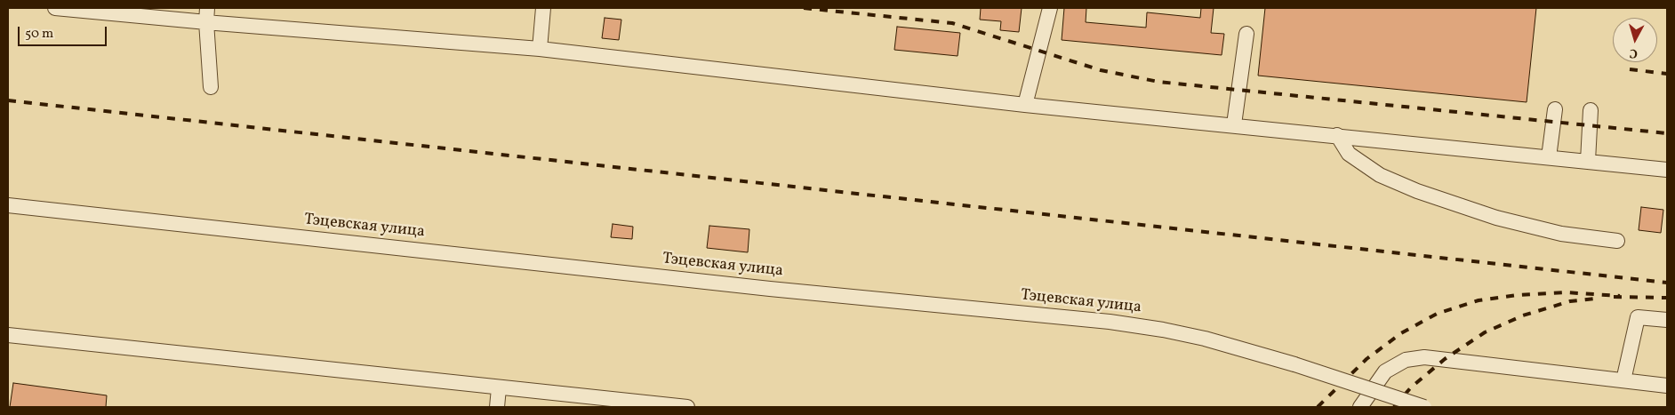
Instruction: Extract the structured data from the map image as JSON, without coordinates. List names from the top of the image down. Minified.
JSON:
{"streets":{"street":["Тэцевская улица"]},"scale_bar":"50 m","north":"bottom"}
